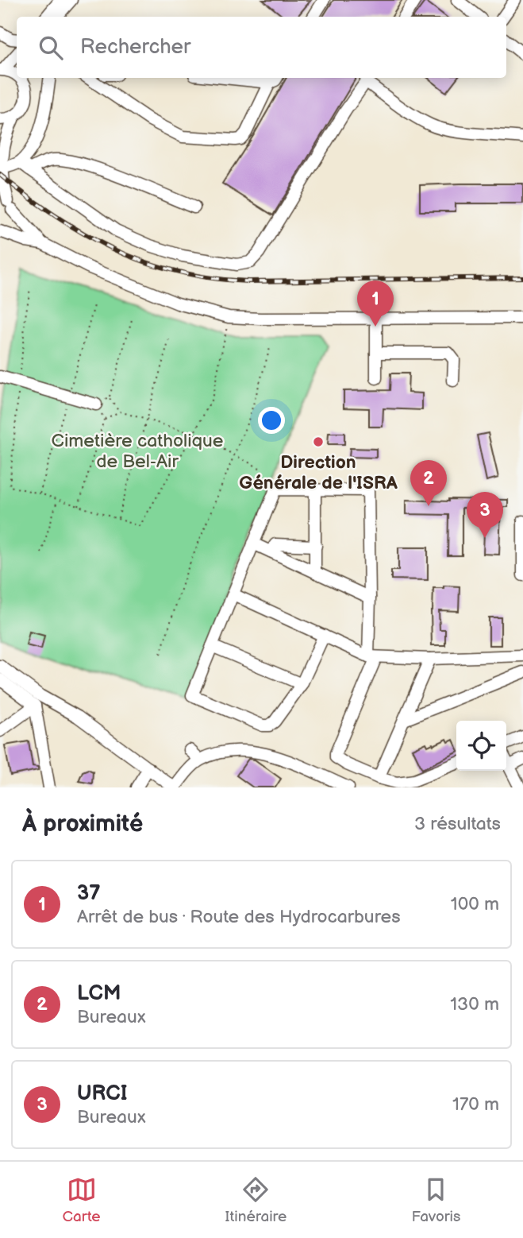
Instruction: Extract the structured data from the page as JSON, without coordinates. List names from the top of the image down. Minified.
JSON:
{"parks":["Cimetière catholique de Bel-Air"],"places":["Direction Générale de l'ISRA"],"page":{"search":"Rechercher","pins":["1","2","3"],"heading":["À proximité","3 résultats"],"list":[{"mark":"1","name":"37","note":"Arrêt de bus · Route des Hydrocarbures","value":"100 m"},{"mark":"2","name":"LCM","note":"Bureaux","value":"130 m"},{"mark":"3","name":"URCI","note":"Bureaux","value":"170 m"}],"nav":["Carte","Itinéraire","Favoris"]}}
